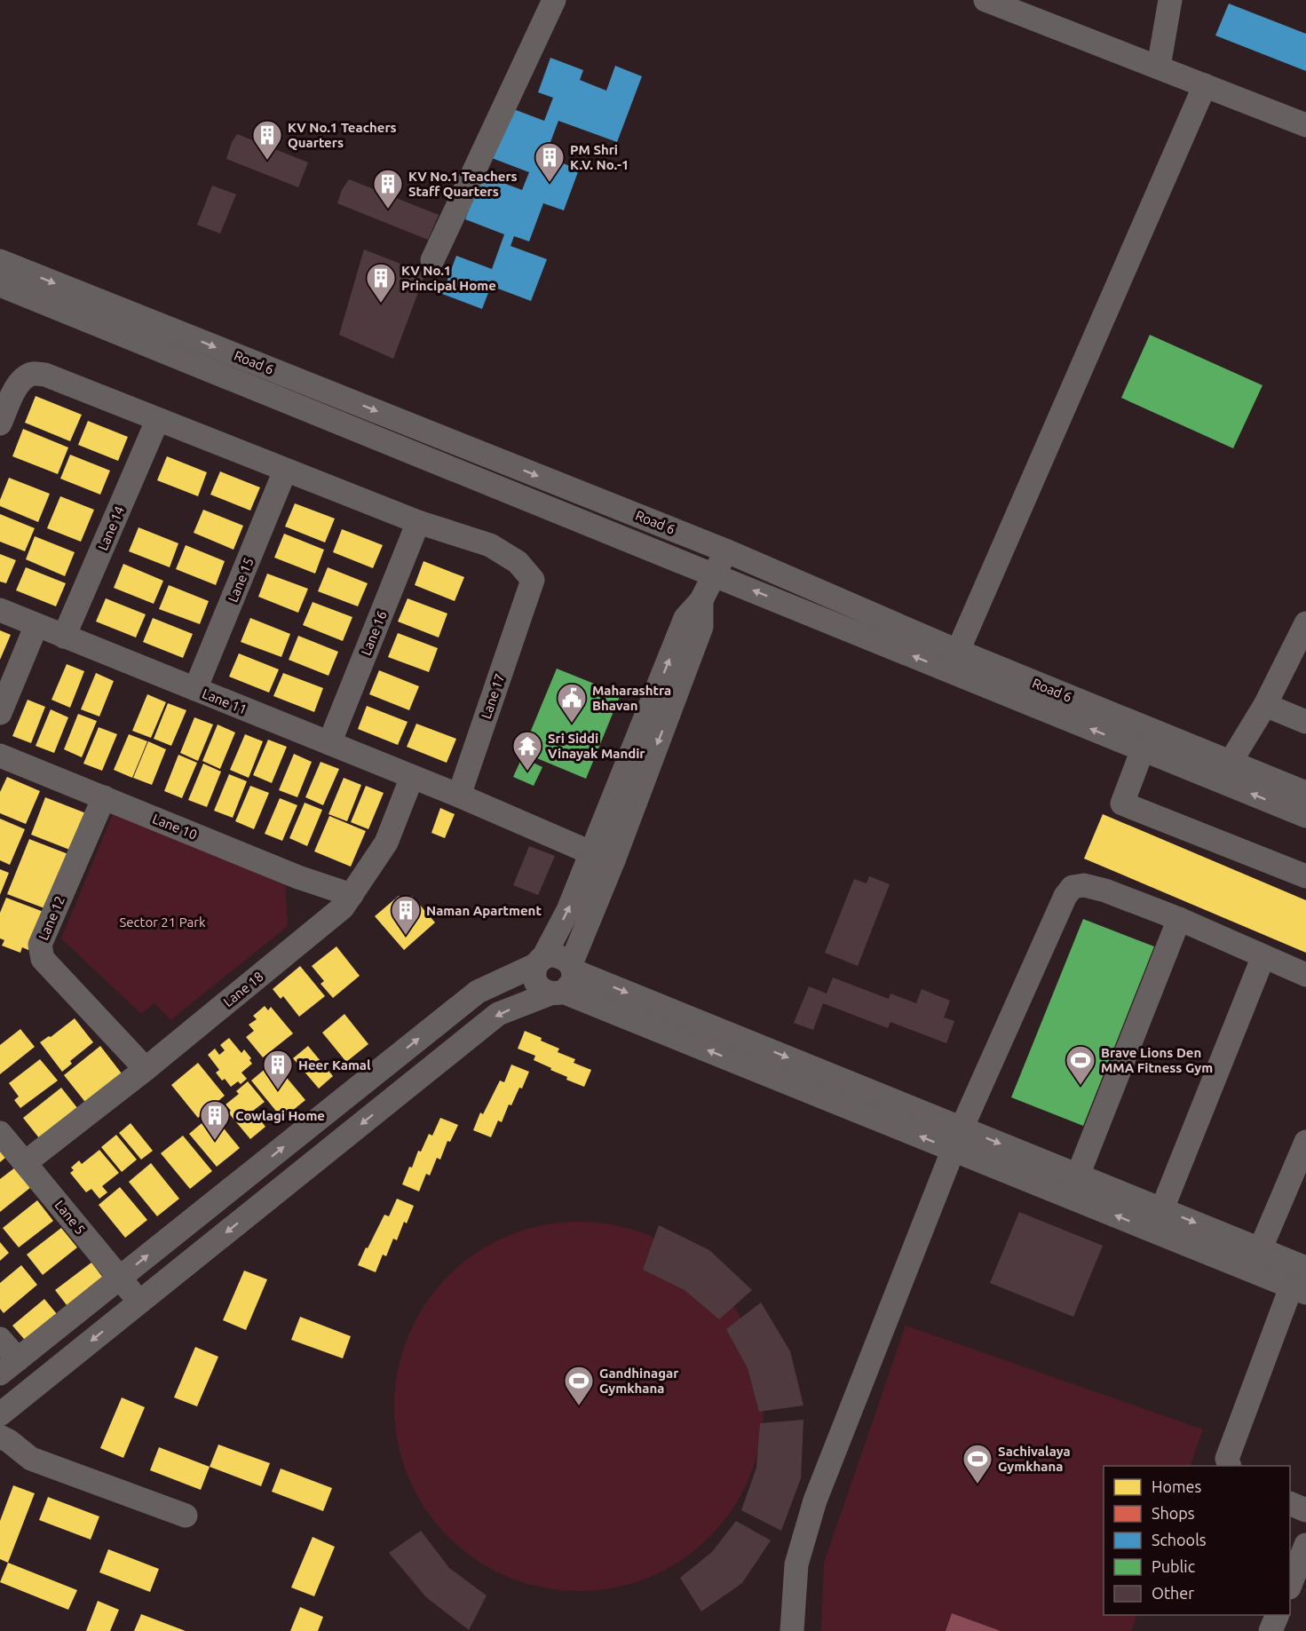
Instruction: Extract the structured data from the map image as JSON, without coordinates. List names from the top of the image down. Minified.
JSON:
{"streets":{"street":["Road 6","Lane 14","Lane 15","Lane 16","Lane 17","Lane 11","Lane 10","Lane 12","Lane 18","Lane 5"]},"crossings":[["Lane 14","Lane 11"],["Lane 15","Lane 11"],["Lane 16","Lane 17"],["Lane 16","Lane 11"],["Lane 17","Lane 11"],["Lane 11","Lane 18"],["Lane 10","Lane 12"],["Lane 10","Lane 18"],["Lane 12","Lane 18"],["Lane 18","Lane 5"]],"parks":["Sector 21 Park"],"places":{"building":["KV No.1 Teachers Quarters","PM Shri K.V. No.-1","KV No.1 Teachers Staff Quarters","KV No.1 Principal Home","Naman Apartment","Heer Kamal","Cowlagi Home"],"public building":["Maharashtra Bhavan"],"temple":["Sri Siddi Vinayak Mandir"],"sports":["Brave Lions Den MMA Fitness Gym","Gandhinagar Gymkhana","Sachivalaya Gymkhana"]},"legend":["Homes","Shops","Schools","Public","Other"]}
